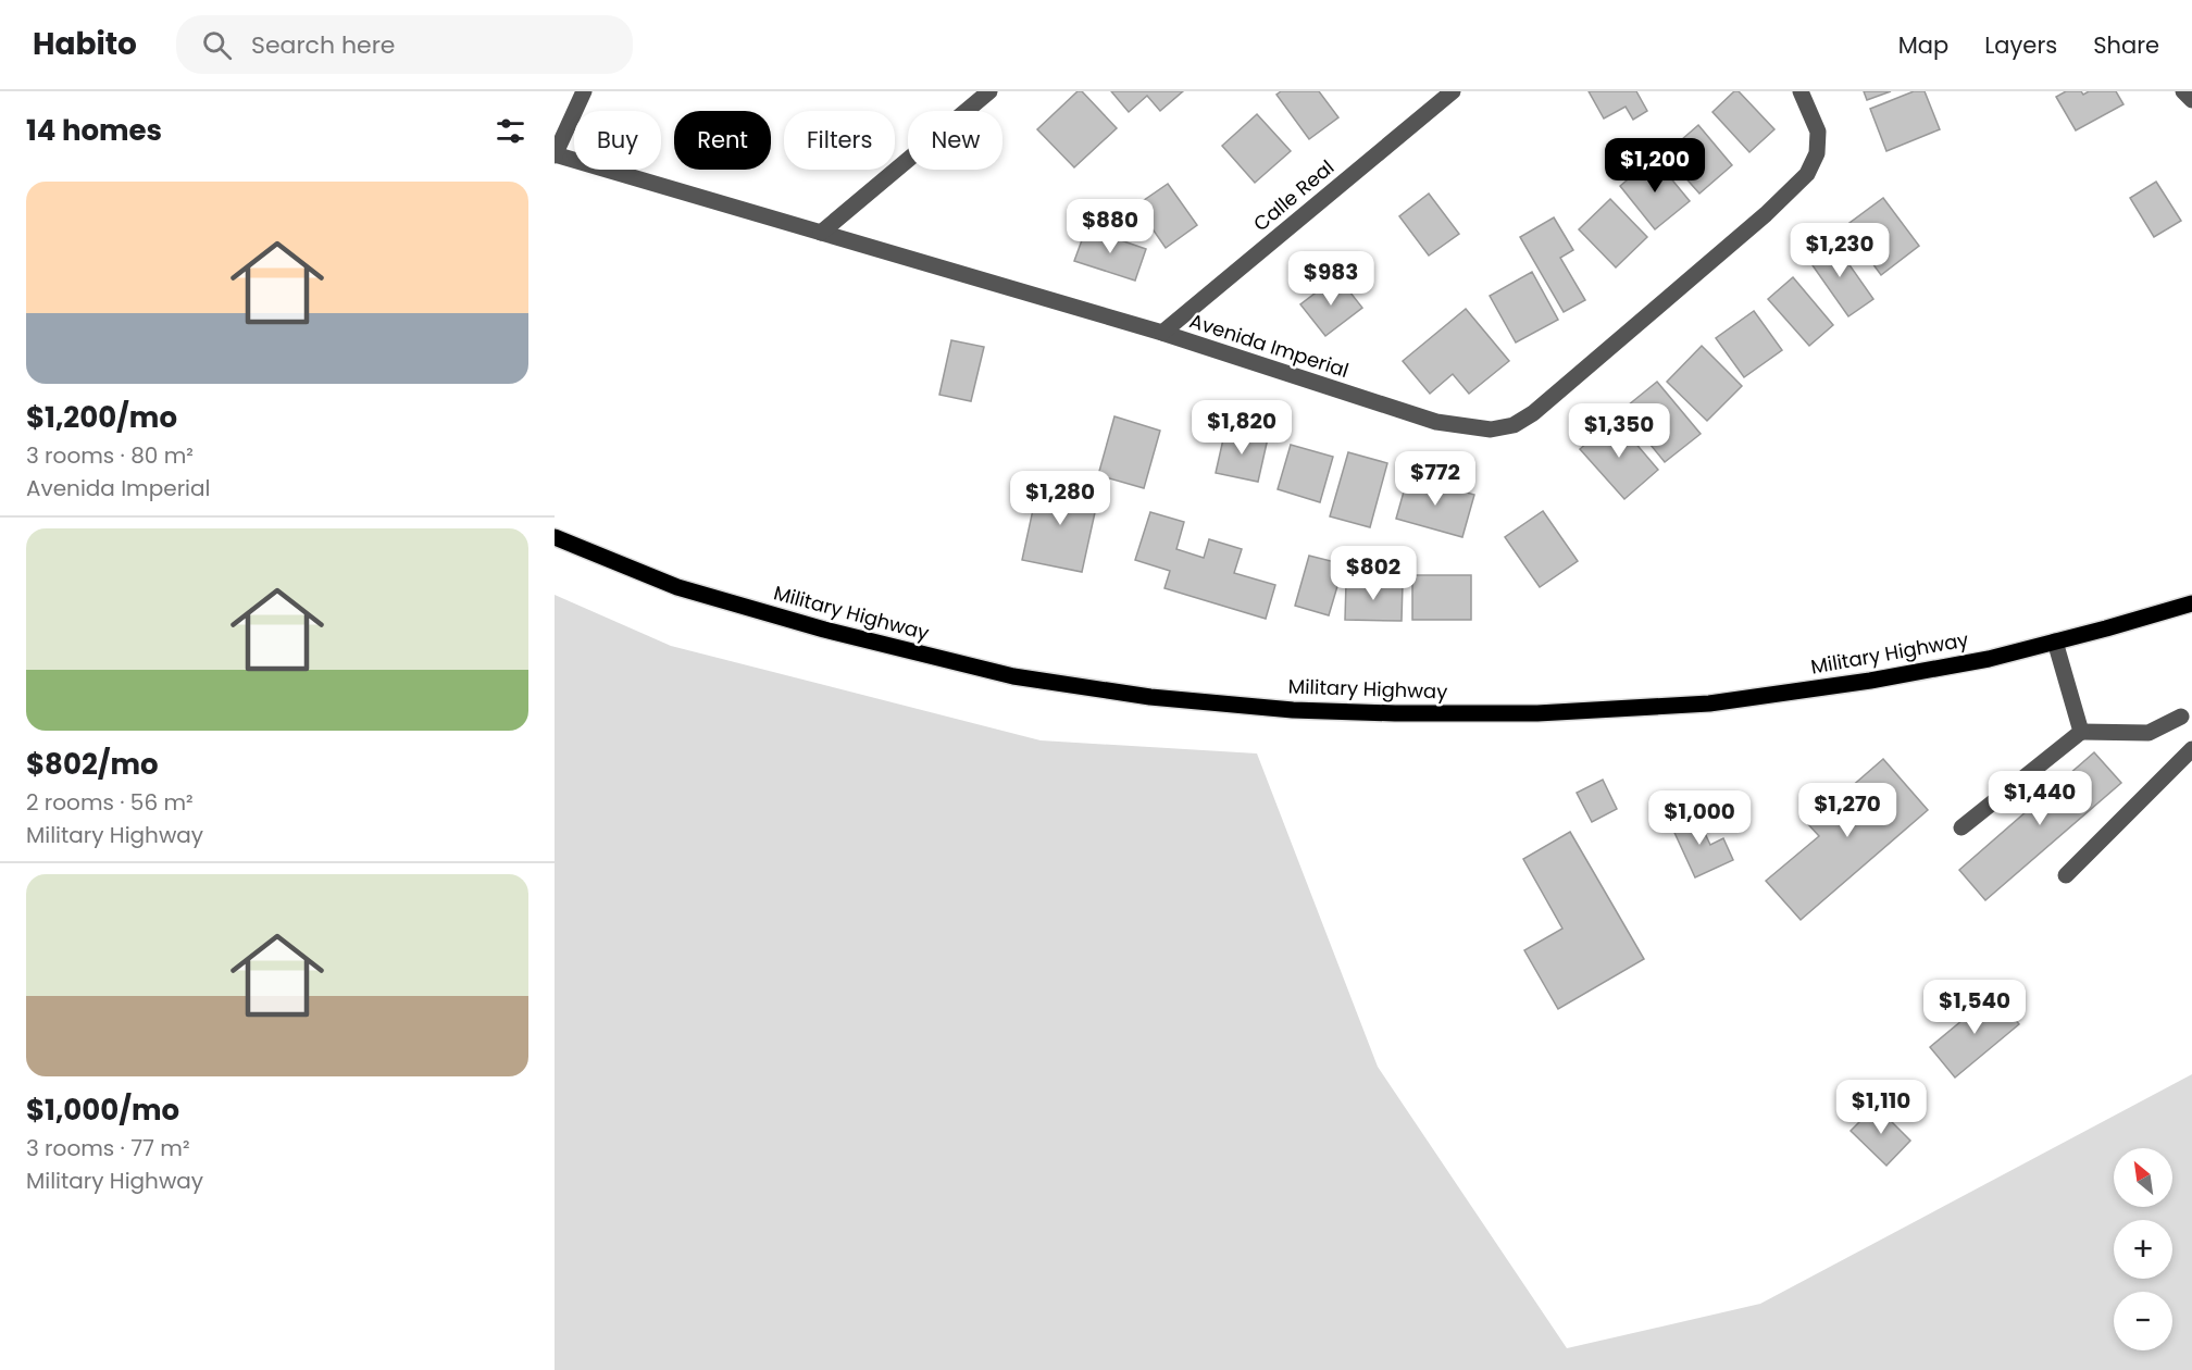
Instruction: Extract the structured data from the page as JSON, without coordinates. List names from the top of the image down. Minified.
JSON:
{"streets":{"main road":["Military Highway"],"street":["Calle Real","Avenida Imperial"]},"crossings":[["Calle Real","Avenida Imperial"]],"north":"top left","page":{"header":"Habito","search":"Search here","nav":["Map","Layers","Share"],"heading":"14 homes","chip":["Buy","Rent","Filters","New"],"price":["$1,200","$880","$1,230","$983","$1,820","$1,350","$772","$1,280","$802","$1,440","$1,270","$1,000","$1,540","$1,110"],"list":[{"name":"$1,200/mo","note":"3 rooms · 80 m² · Avenida Imperial"},{"name":"$802/mo","note":"2 rooms · 56 m² · Military Highway"},{"name":"$1,000/mo","note":"3 rooms · 77 m² · Military Highway"}],"map_buttons":["+","−"]}}
